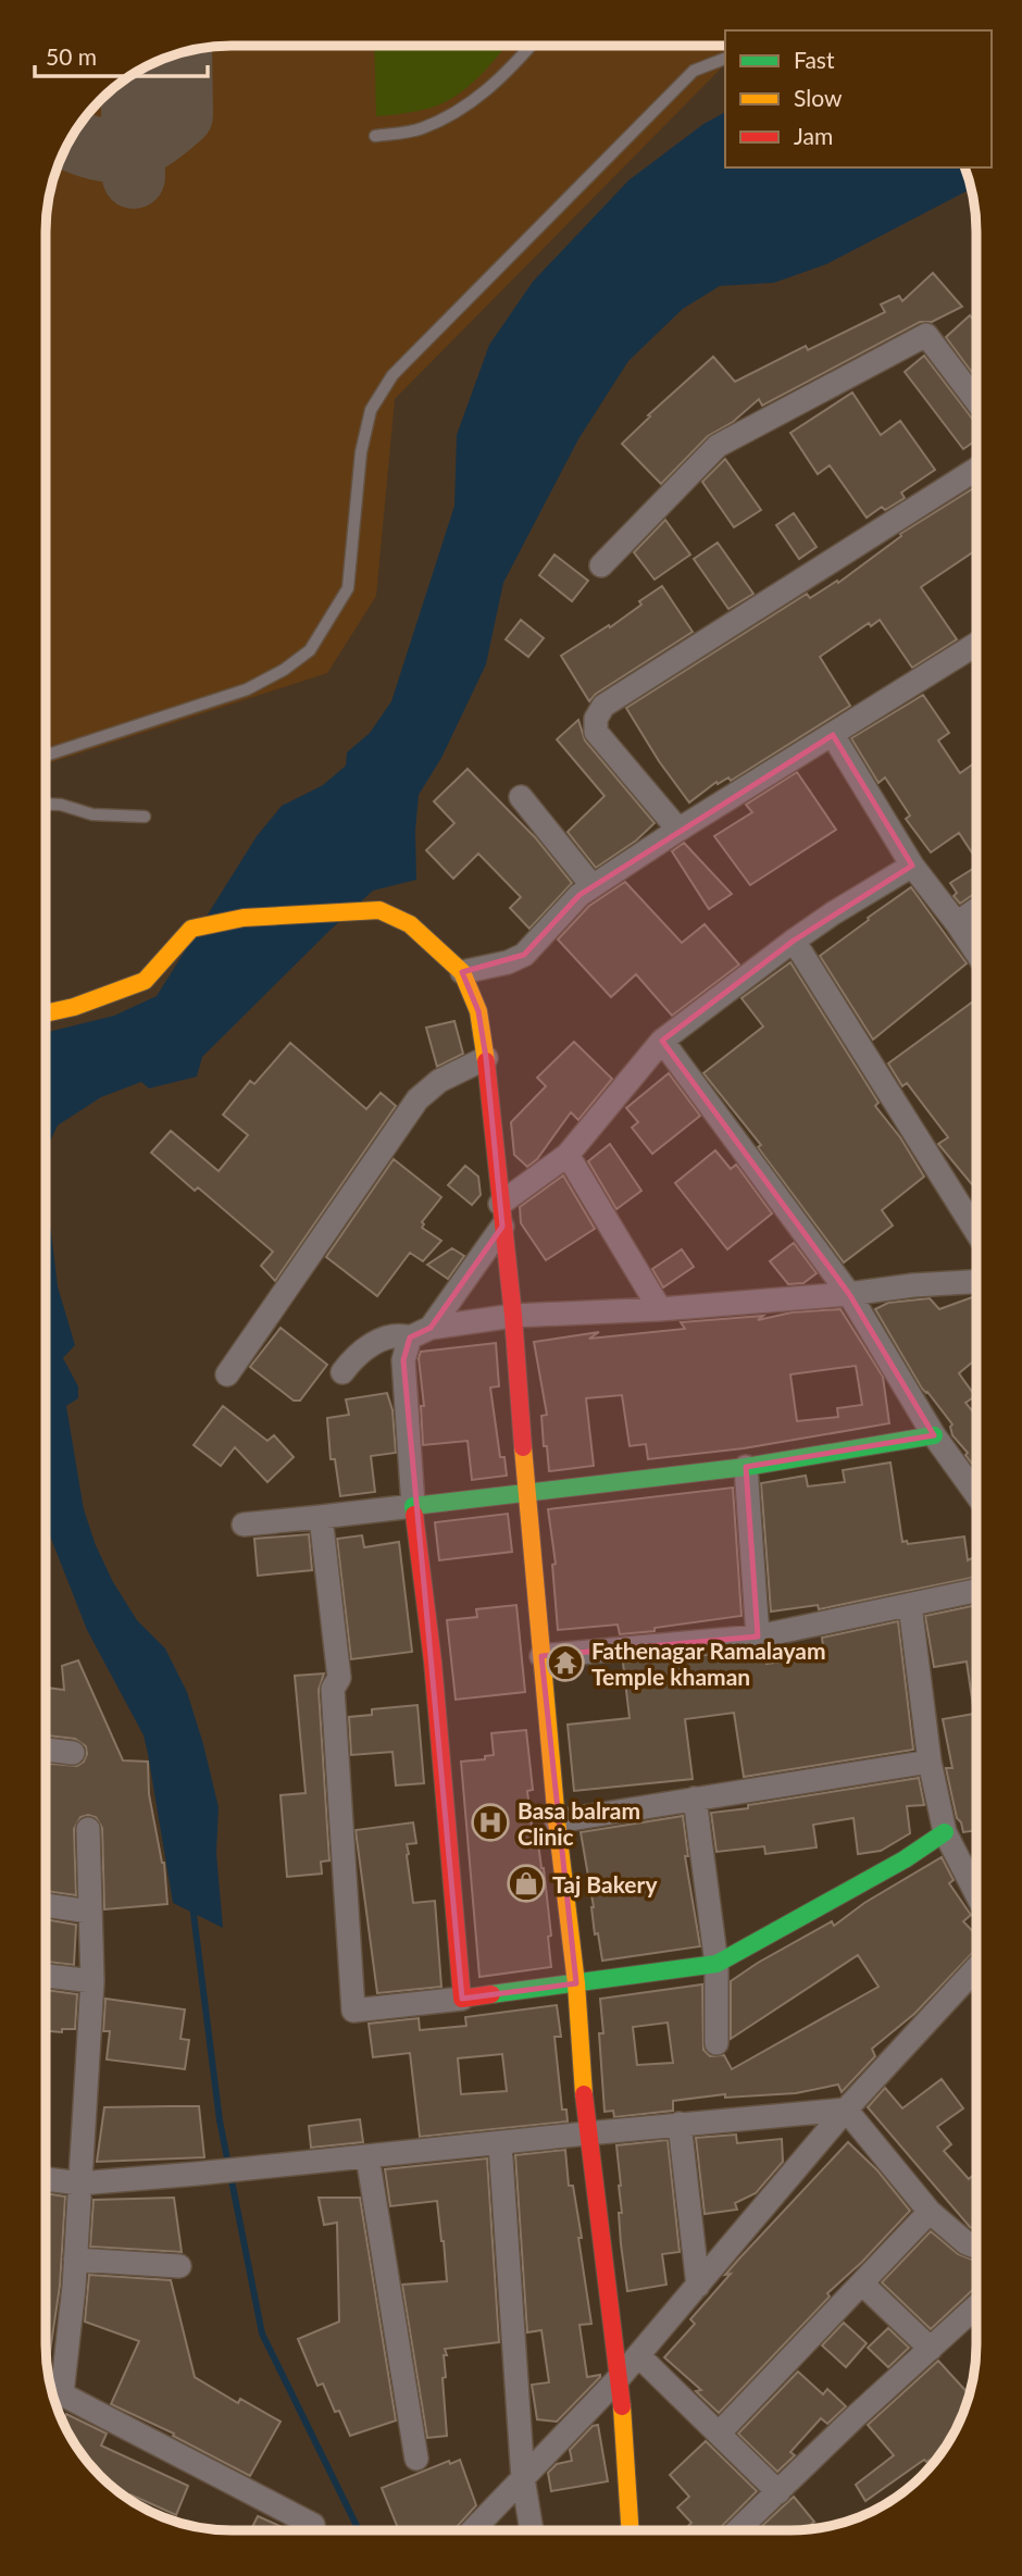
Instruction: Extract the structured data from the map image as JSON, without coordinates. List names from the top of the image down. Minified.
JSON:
{"places":{"temple":["Fathenagar Ramalayam Temple khaman"],"hospital":["Basa balram Clinic"],"shop":["Taj Bakery"]},"legend":["Fast","Slow","Jam"],"scale_bar":"50 m"}
